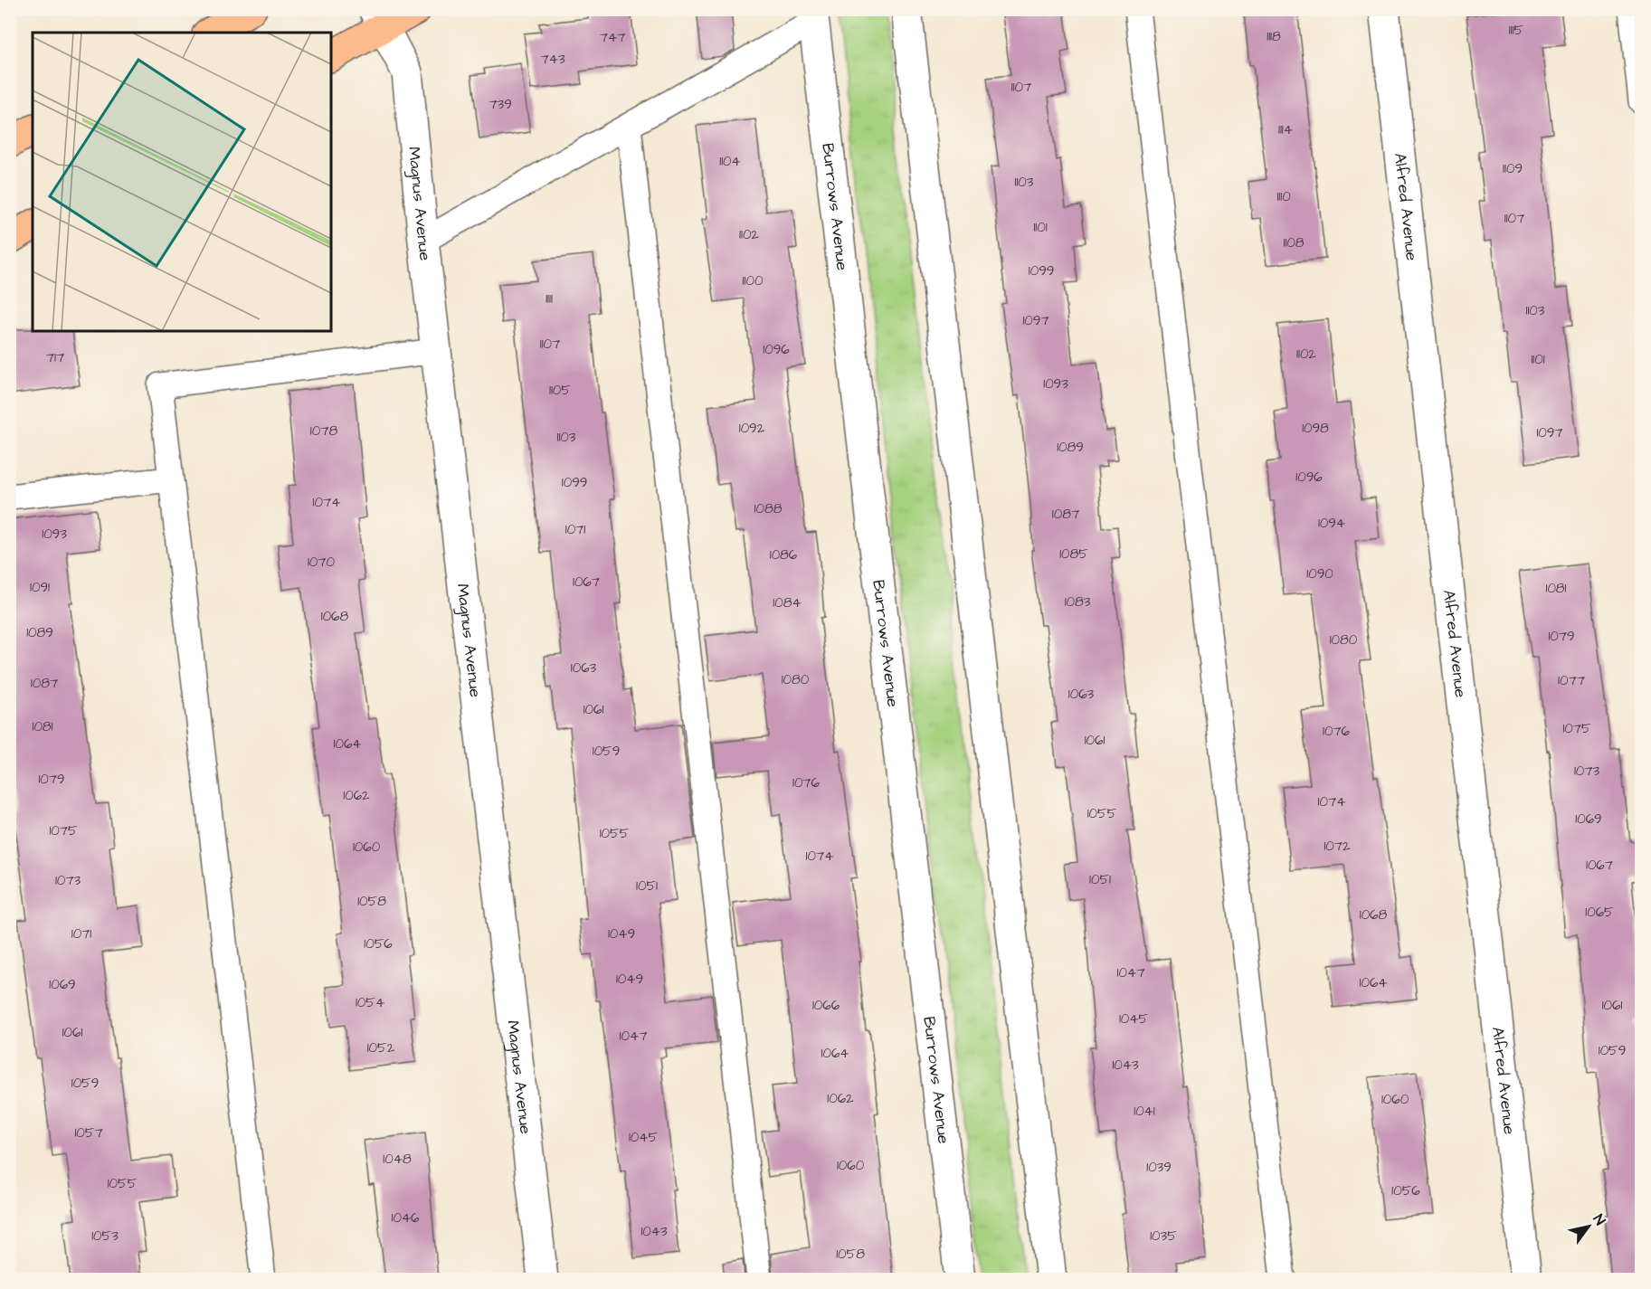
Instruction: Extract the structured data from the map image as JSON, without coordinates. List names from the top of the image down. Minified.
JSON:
{"streets":{"street":["Magnus Avenue","Burrows Avenue","Alfred Avenue"]},"house_numbers":["1115","1118","747","743","1107","739","1114","1104","1109","1103","1110","1107","1101","1102","1108","1099","1100","1111","1103","1097","1107","1096","1102","717","1101","1093","1105","1092","1098","1078","1097","1103","1089","1096","1099","1074","1088","1087","1094","1071","1093","1085","1086","1070","1090","1067","1091","1081","1083","1084","1068","1089","1079","1080","1063","1080","1077","1087","1063","1061","1081","1075","1076","1061","1064","1059","1073","1079","1076","1062","1074","1055","1069","1075","1055","1072","1060","1074","1067","1051","1073","1051","1058","1065","1068","1071","1049","1056","1047","1049","1064","1069","1054","1066","1061","1045","1061","1047","1052","1059","1064","1043","1059","1062","1060","1041","1057","1045","1048","1060","1039","1055","1056","1046","1043","1053","1035","1058"],"north":"top right"}
